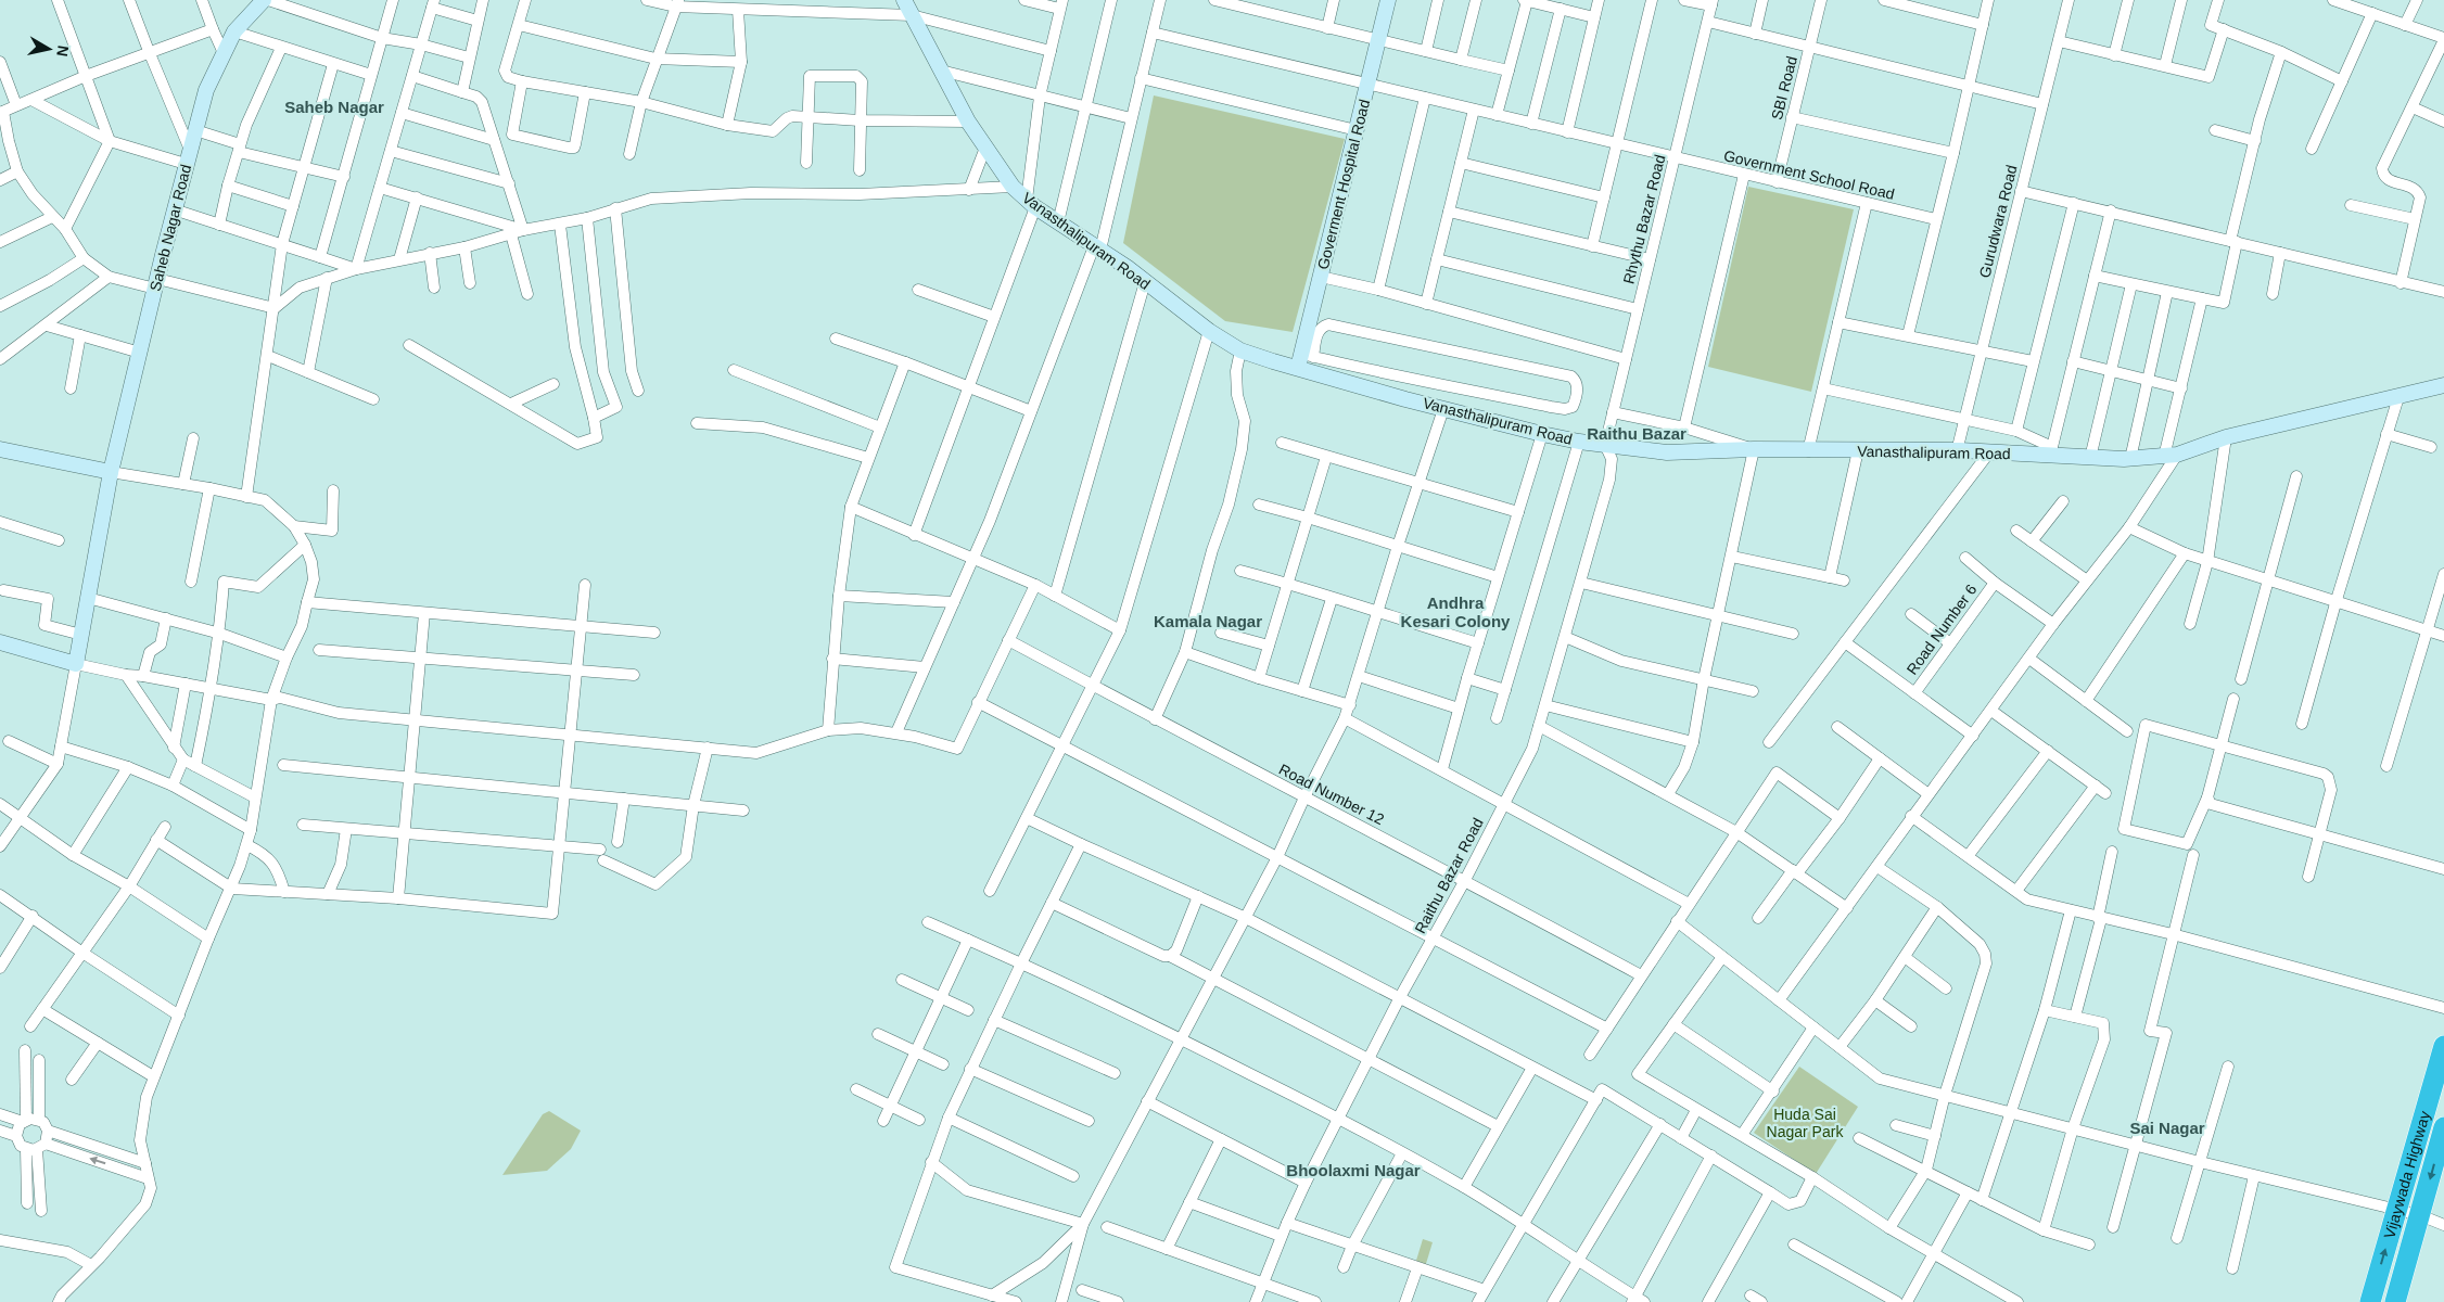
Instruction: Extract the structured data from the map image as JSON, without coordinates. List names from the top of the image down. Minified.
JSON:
{"streets":{"highway":["Vijaywada Highway"],"street":["SBI Road","Government School Road","Goverment Hospital Road","Rhythu Bazar Road","Gurudwara Road","Saheb Nagar Road","Vanasthalipuram Road","Road Number 6","Road Number 12","Raithu Bazar Road"]},"crossings":[["SBI Road","Government School Road"],["Government School Road","Goverment Hospital Road"],["Government School Road","Rhythu Bazar Road"],["Goverment Hospital Road","Vanasthalipuram Road"],["Rhythu Bazar Road","Vanasthalipuram Road"],["Rhythu Bazar Road","Raithu Bazar Road"],["Gurudwara Road","Vanasthalipuram Road"],["Vanasthalipuram Road","Raithu Bazar Road"],["Road Number 12","Raithu Bazar Road"]],"districts":["Saheb Nagar","Raithu Bazar","Andhra Kesari Colony","Kamala Nagar","Sai Nagar","Bhoolaxmi Nagar"],"parks":["Huda Sai Nagar Park"],"north":"right"}
